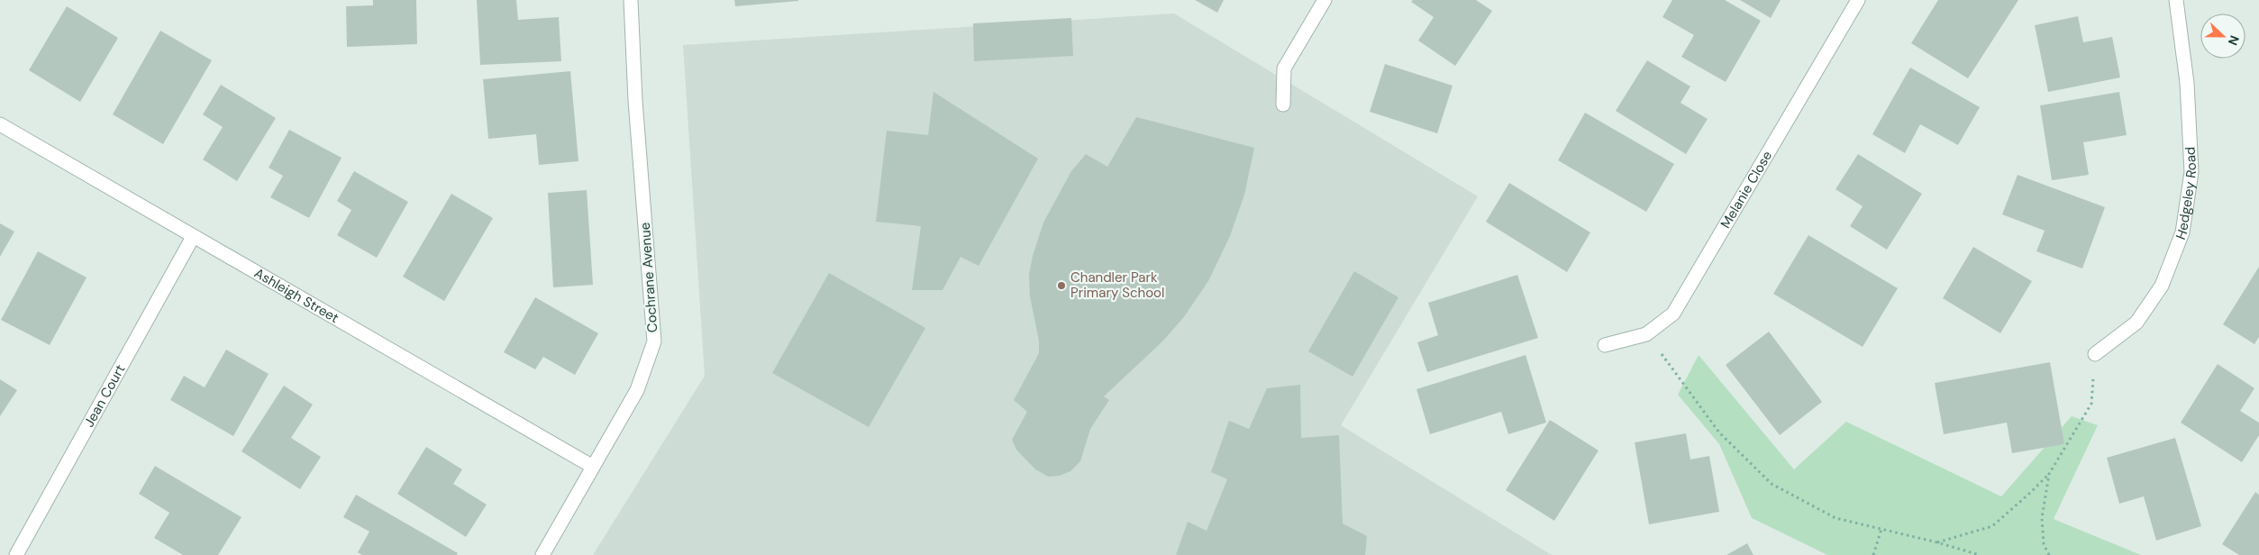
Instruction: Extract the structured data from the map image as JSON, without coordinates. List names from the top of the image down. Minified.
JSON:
{"streets":{"street":["Melanie Close","Hedgeley Road","Cochrane Avenue","Ashleigh Street","Jean Court"]},"crossings":[["Cochrane Avenue","Ashleigh Street"],["Ashleigh Street","Jean Court"]],"places":["Chandler Park Primary School"],"north":"right"}
